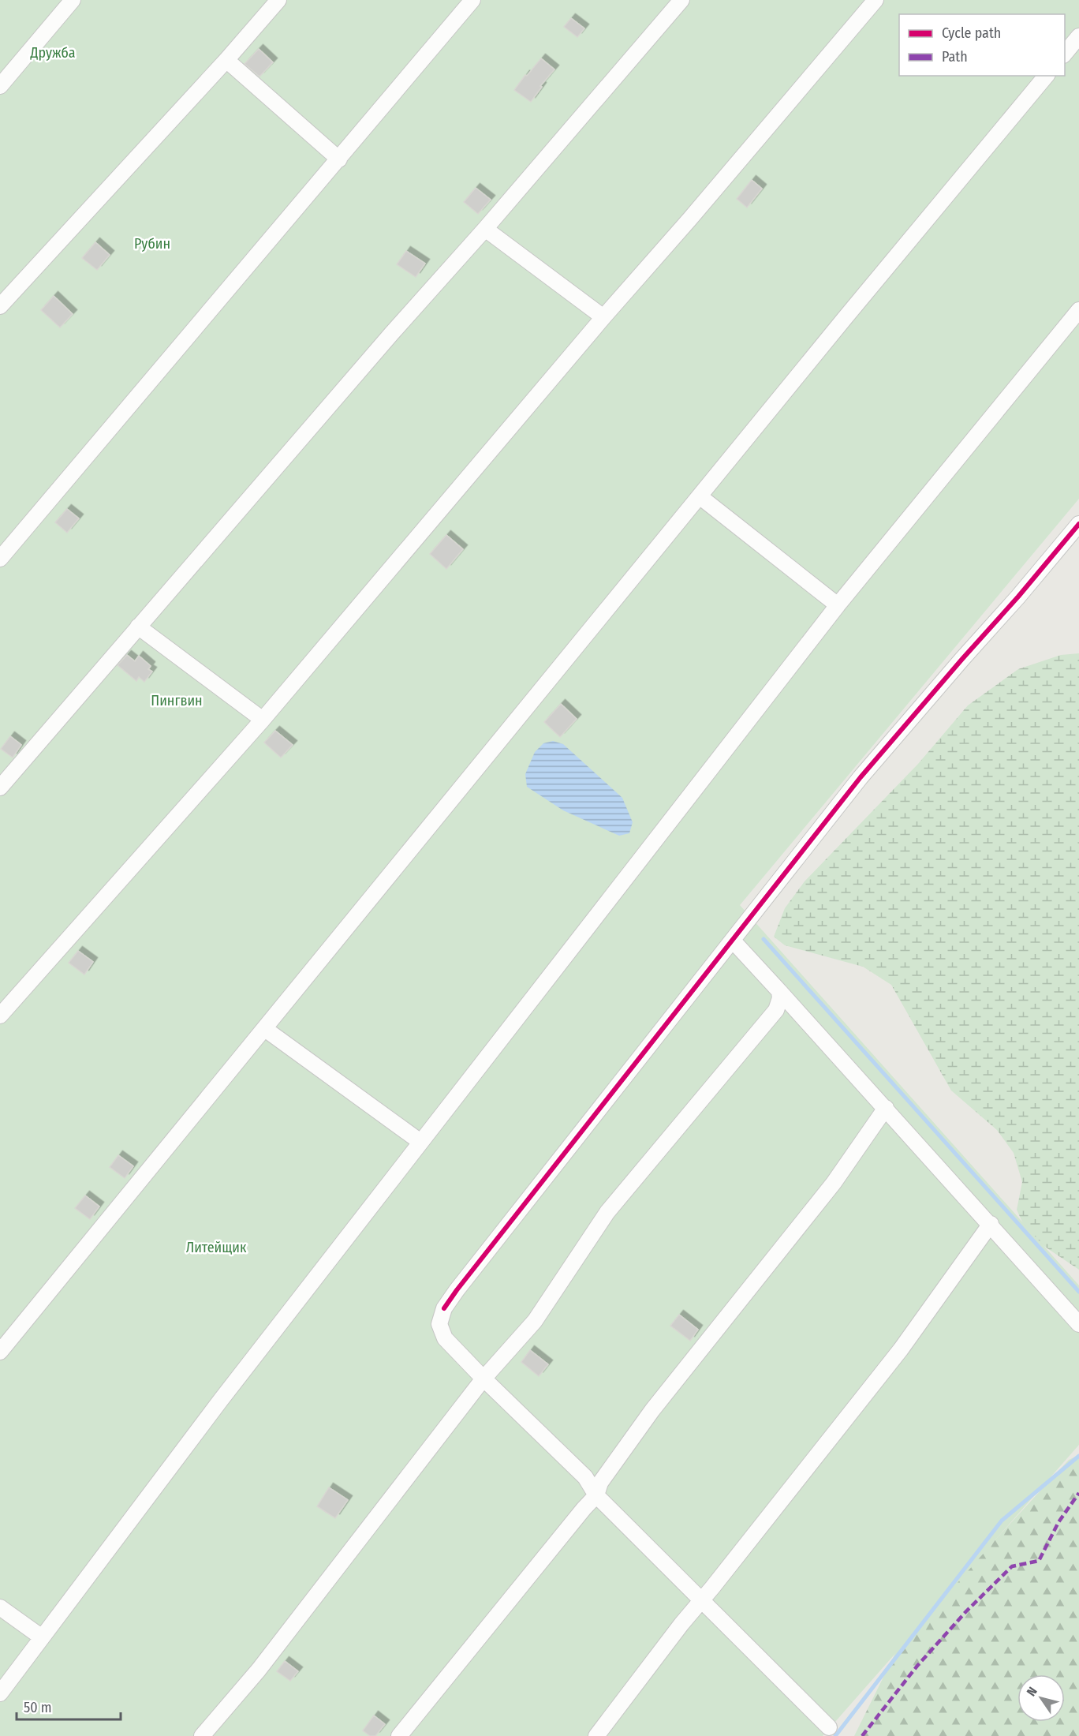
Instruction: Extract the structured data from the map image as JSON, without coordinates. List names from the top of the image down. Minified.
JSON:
{"parks":["Дружба","Рубин","Пингвин","Литейщик"],"legend":["Cycle path","Path"],"scale_bar":"50 m","north":"top left"}
